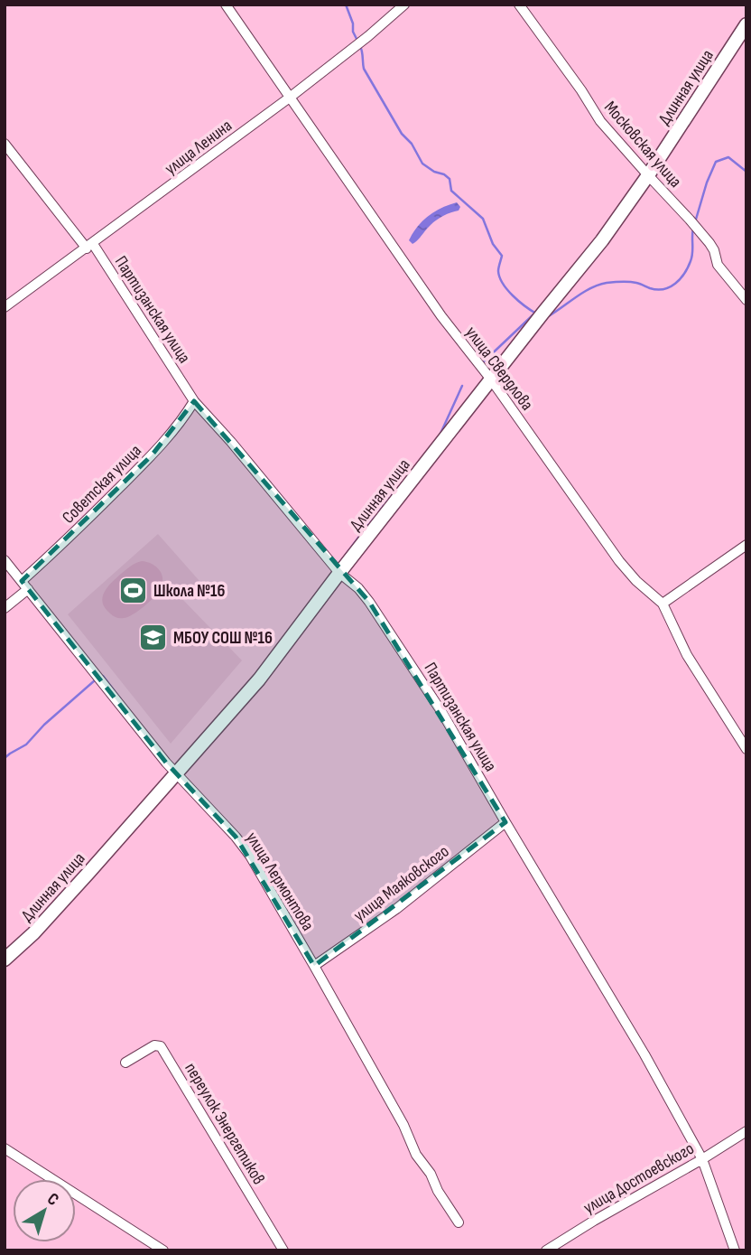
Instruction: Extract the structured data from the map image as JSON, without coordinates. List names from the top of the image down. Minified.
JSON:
{"streets":{"main road":["Длинная улица"],"street":["Московская улица","улица Ленина","Партизанская улица","улица Свердлова","Советская улица","улица Лермонтова","улица Маяковского","переулок Энергетиков","улица Достоевского"]},"crossings":[["Длинная улица","Московская улица"],["Длинная улица","Партизанская улица"],["Длинная улица","улица Свердлова"],["Длинная улица","улица Лермонтова"],["улица Ленина","Партизанская улица"],["улица Ленина","улица Свердлова"],["Партизанская улица","Советская улица"],["Партизанская улица","улица Маяковского"],["Партизанская улица","улица Достоевского"],["Советская улица","улица Лермонтова"],["улица Лермонтова","улица Маяковского"]],"places":{"sports":["Школа №16"],"school or university":["МБОУ СОШ №16"]},"north":"top right"}
